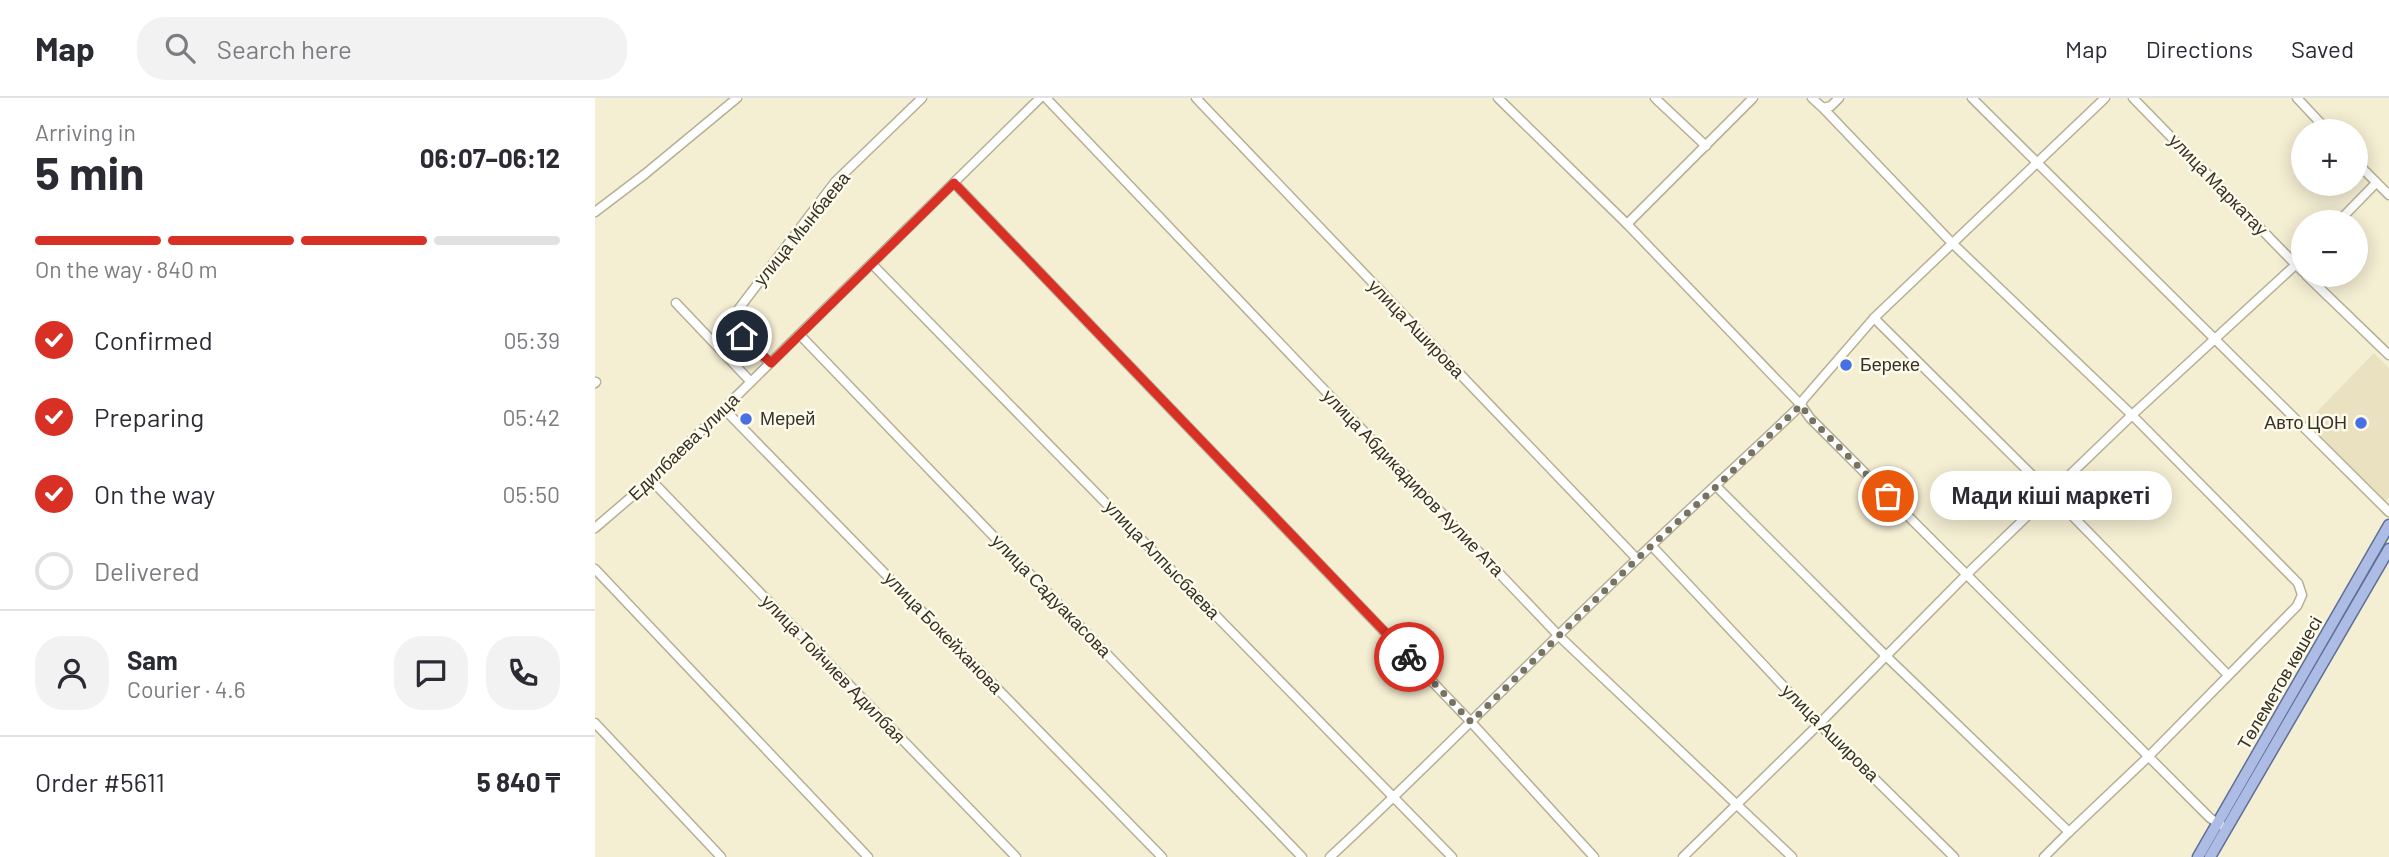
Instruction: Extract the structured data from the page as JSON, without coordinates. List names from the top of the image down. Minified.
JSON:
{"streets":{"main road":["Төлеметов көшесі"],"street":["улица Маркатау","улица Мынбаева","улица Аширова","Едилбаева улица","улица Абдикадиров Аулие Ата","улица Алпысбаева","улица Садуакасова","улица Бокейханова","улица Тойчиев Адилбая"]},"crossings":[["улица Мынбаева","Едилбаева улица"],["Едилбаева улица","улица Алпысбаева"],["Едилбаева улица","улица Садуакасова"],["Едилбаева улица","улица Бокейханова"],["Едилбаева улица","улица Тойчиев Адилбая"]],"places":["Береке","Мерей","Авто ЦОН","Мади кіші маркеті"],"page":{"header":"Map","search":"Search here","nav":["Map","Directions","Saved"],"heading":["5 min","Arriving in","06:07–06:12"],"panel":["Sam","Courier · 4.6","Order #5611","5 840 ₸"],"map_buttons":["+","−"],"bar":"On the way · 840 m","list":[["Confirmed","05:39"],["Preparing","05:42"],["On the way","05:50"],"Delivered"],"bubble":"Мади кіші маркеті"}}
